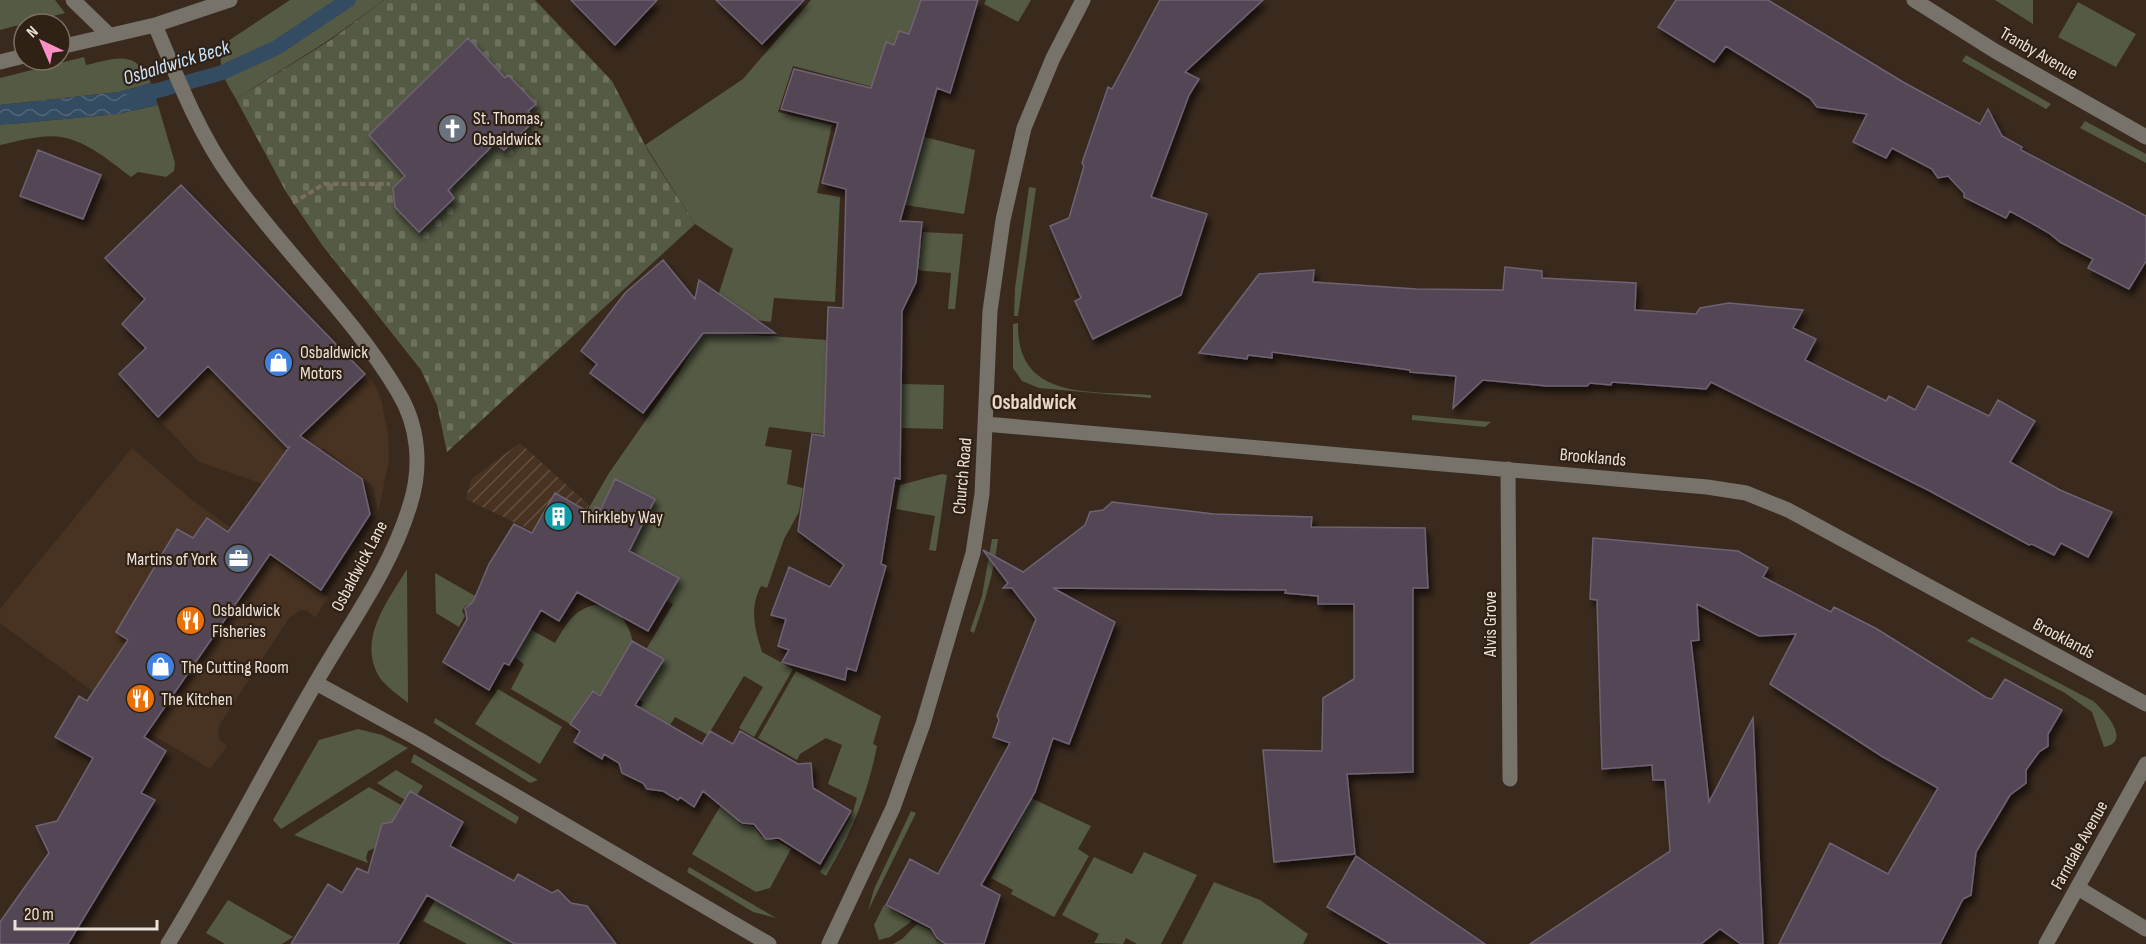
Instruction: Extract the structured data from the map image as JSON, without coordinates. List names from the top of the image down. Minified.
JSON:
{"streets":{"street":["Tranby Avenue","Brooklands","Church Road","Osbaldwick Lane","Alvis Grove","Farndale Avenue"]},"crossings":[["Brooklands","Church Road"],["Brooklands","Alvis Grove"]],"districts":["Osbaldwick"],"water":["Osbaldwick Beck"],"places":{"church":["St. Thomas, Osbaldwick"],"shop":["Osbaldwick Motors","The Cutting Room"],"building":["Thirkleby Way"],"office":["Martins of York"],"restaurant":["Osbaldwick Fisheries","The Kitchen"]},"scale_bar":"20 m","north":"top left"}
